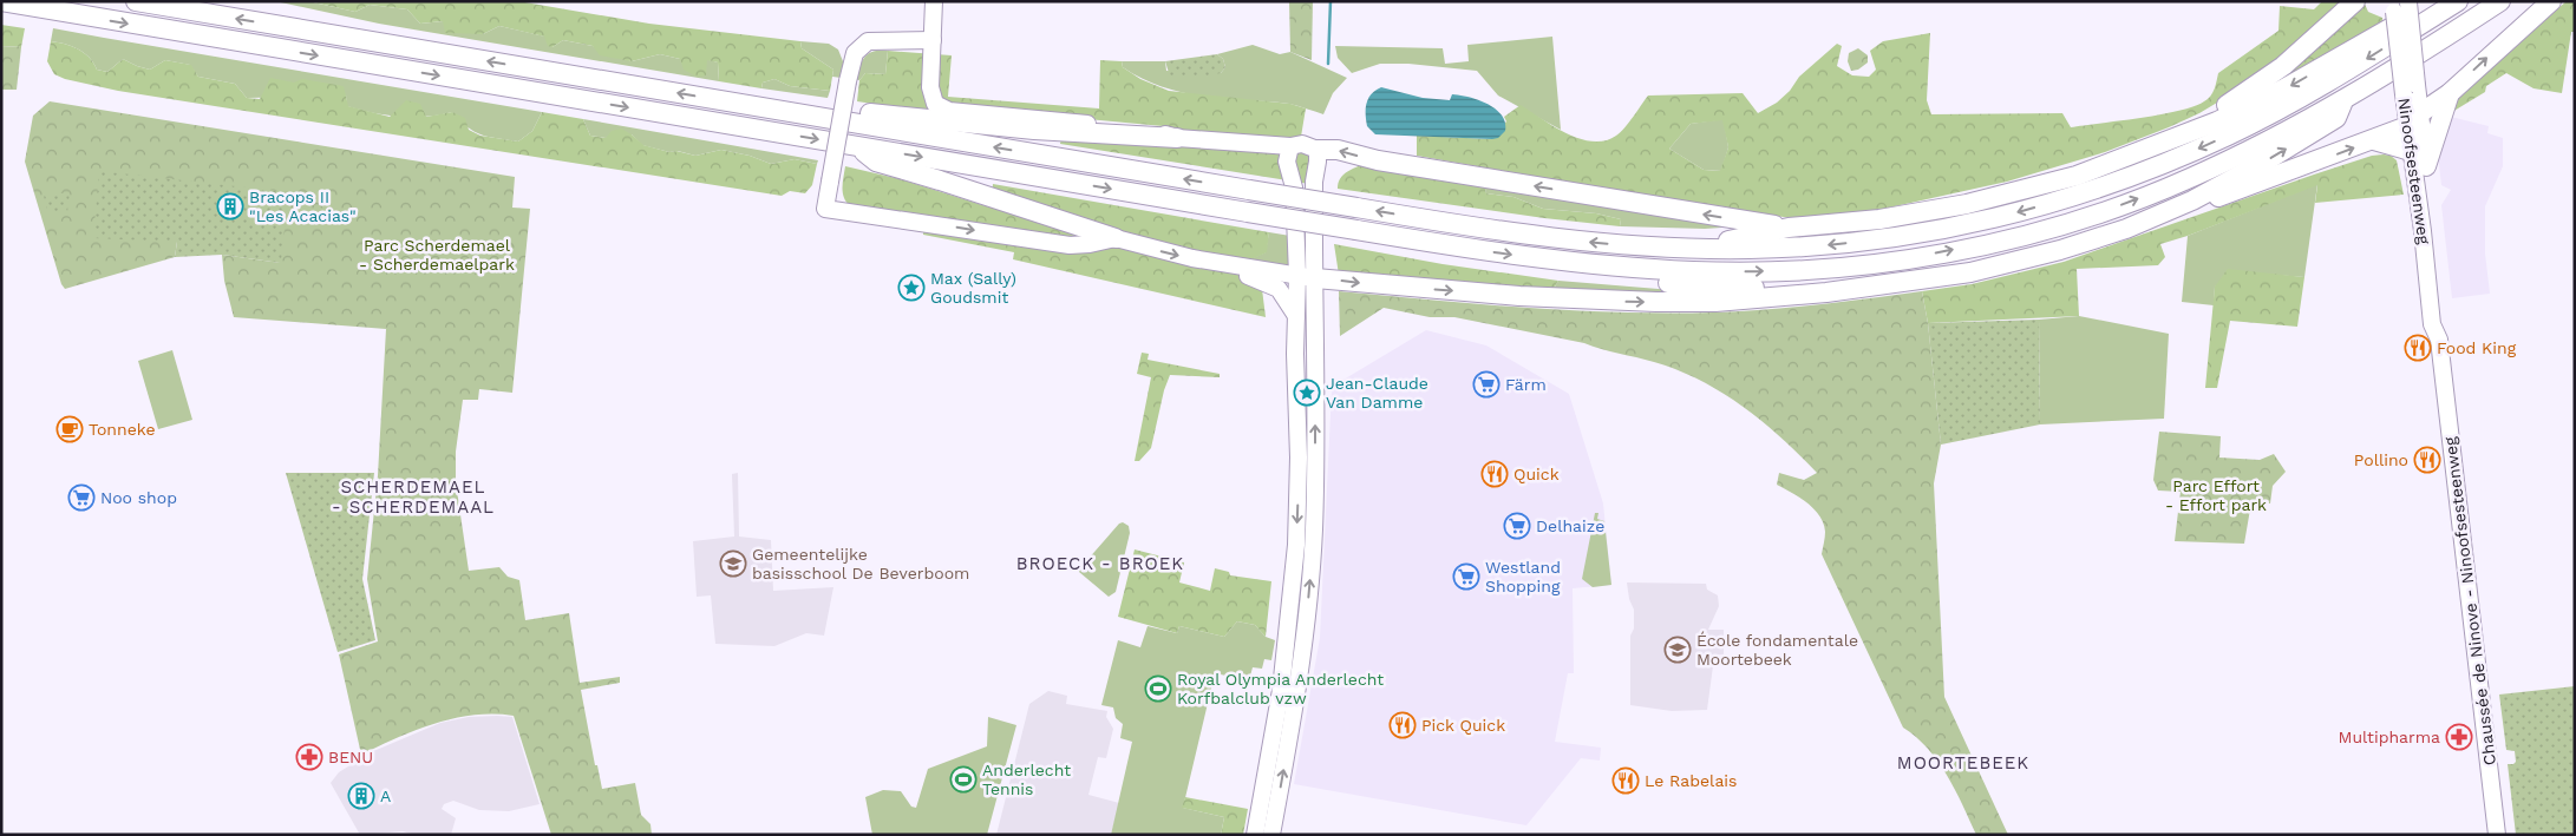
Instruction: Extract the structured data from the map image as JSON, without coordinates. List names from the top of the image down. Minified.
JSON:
{"streets":{"main road":["Ninoofsesteenweg","Chaussée de Ninove - Ninoofsesteenweg"]},"crossings":[["Ninoofsesteenweg","Chaussée de Ninove - Ninoofsesteenweg"]],"districts":["SCHERDEMAEL - SCHERDEMAAL","BROECK - BROEK","MOORTEBEEK"],"parks":["Parc Scherdemael - Scherdemaelpark","Parc Effort - Effort park"],"places":{"building":["Bracops II \"Les Acacias\"","A"],"place":["Max (Sally) Goudsmit","Jean-Claude Van Damme"],"restaurant":["Food King","Pollino","Quick","Pick Quick","Le Rabelais"],"supermarket":["Färm","Noo shop","Delhaize","Westland Shopping"],"cafe":["Tonneke"],"school or university":["Gemeentelijke basisschool De Beverboom","École fondamentale Moortebeek"],"sports":["Royal Olympia Anderlecht Korfbalclub vzw","Anderlecht Tennis"],"pharmacy":["Multipharma","BENU"]}}
